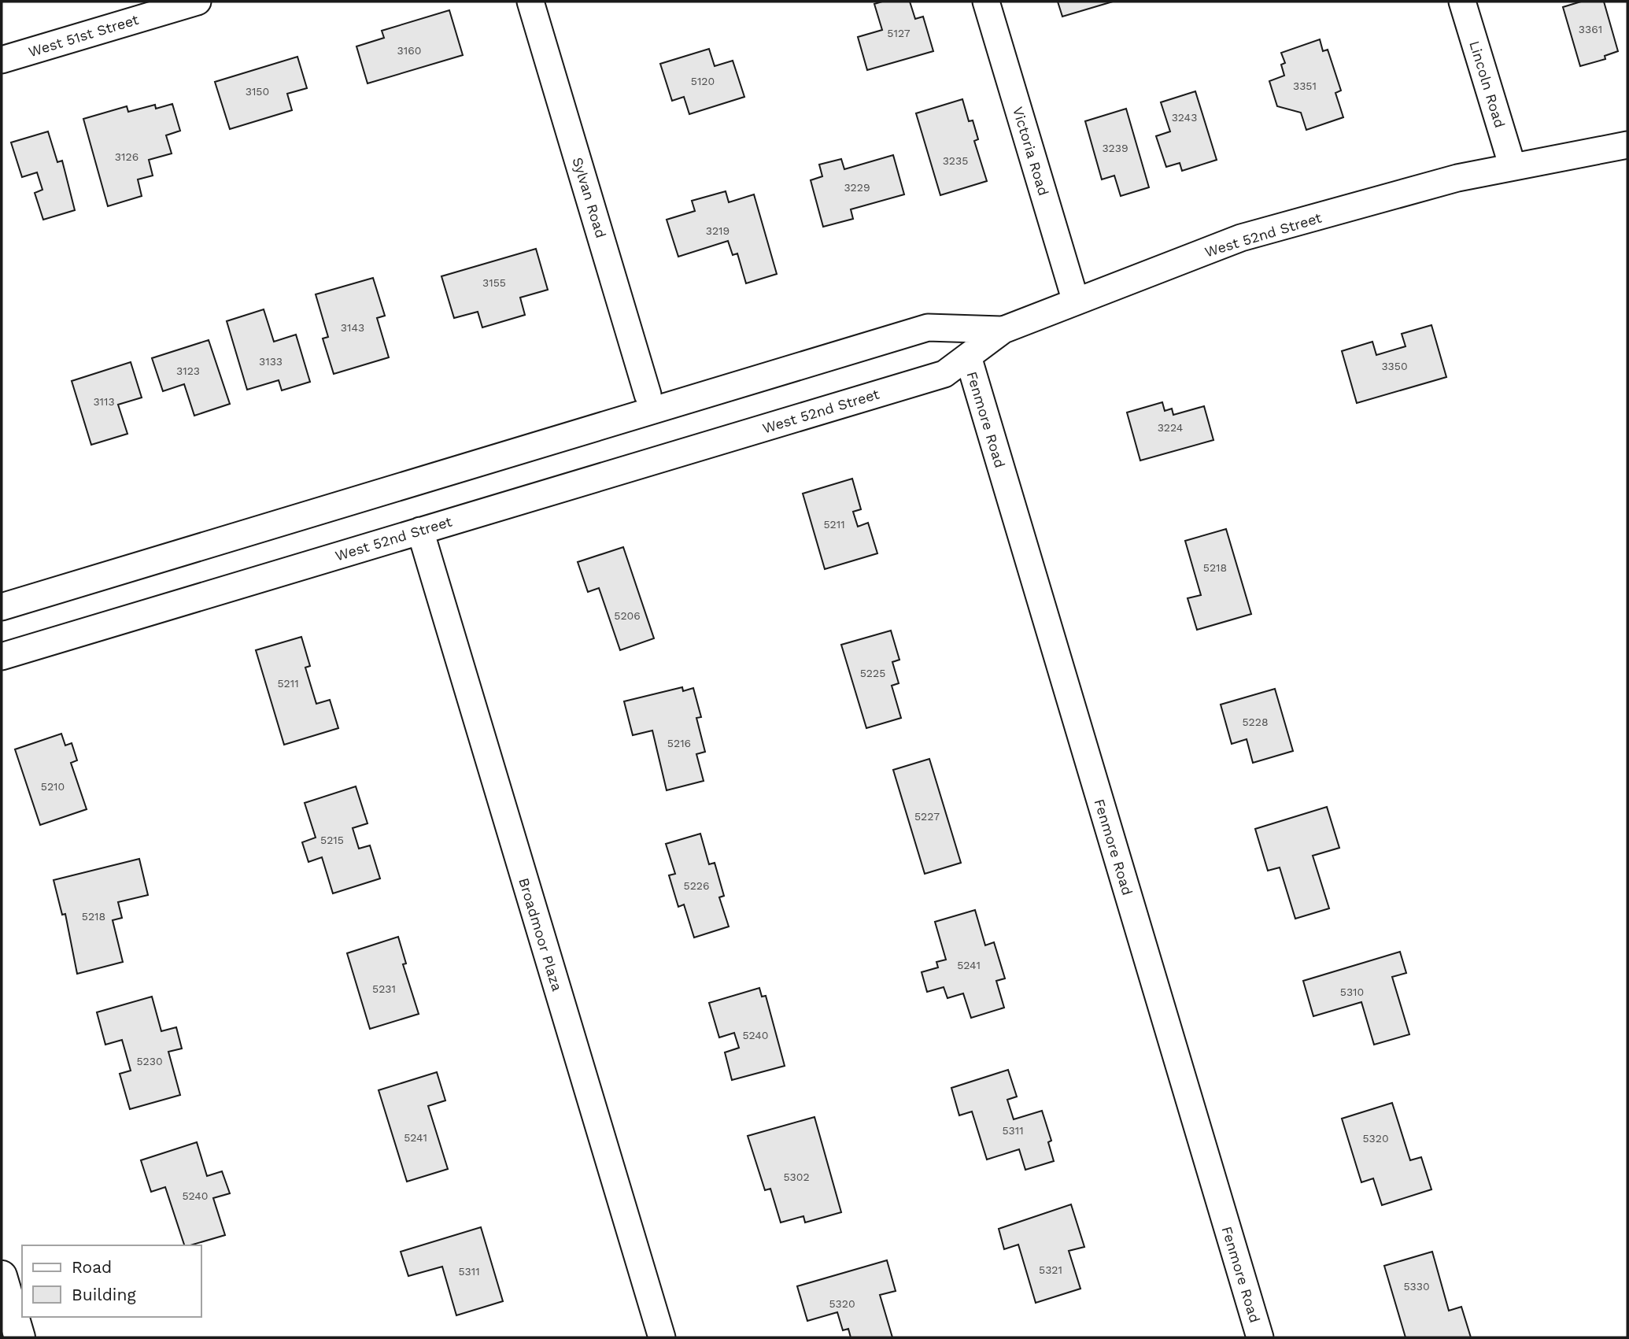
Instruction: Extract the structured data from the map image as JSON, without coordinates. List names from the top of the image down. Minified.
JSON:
{"streets":{"street":["West 51st Street","Lincoln Road","Victoria Road","Sylvan Road","West 52nd Street","Fenmore Road","Broadmoor Plaza"]},"crossings":[["Lincoln Road","West 52nd Street"],["Victoria Road","West 52nd Street"],["West 52nd Street","Fenmore Road"],["West 52nd Street","Broadmoor Plaza"]],"house_numbers":["3361","5127","3160","5120","3351","3150","3243","3239","3126","3235","3229","3219","3155","3143","3133","3350","3123","3113","3224","5211","5218","5206","5225","5211","5228","5216","5210","5227","5215","5226","5218","5241","5231","5310","5240","5230","5311","5241","5320","5302","5240","5321","5311","5330","5320"],"legend":["Road","Building"]}
